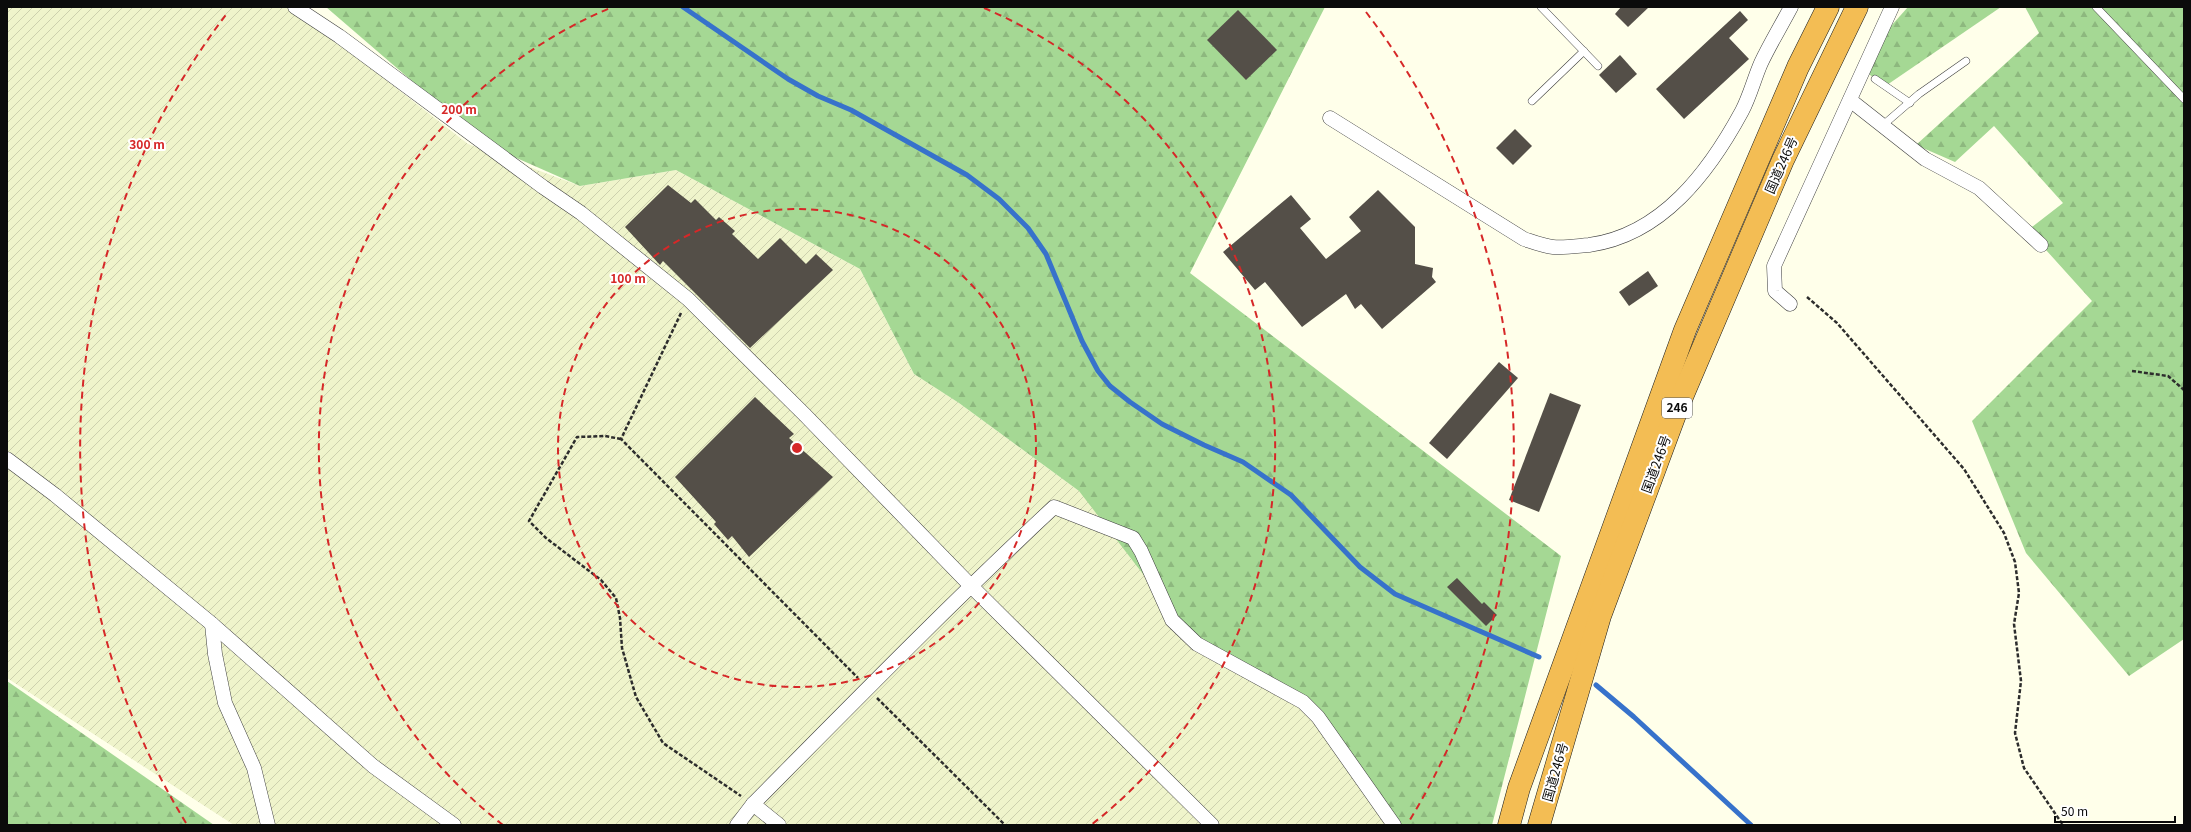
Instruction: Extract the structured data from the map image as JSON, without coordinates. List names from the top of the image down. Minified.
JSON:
{"streets":{"highway":["国道246号","246"]},"scale_bar":"50 m","rings":["200 m","300 m","100 m"]}
